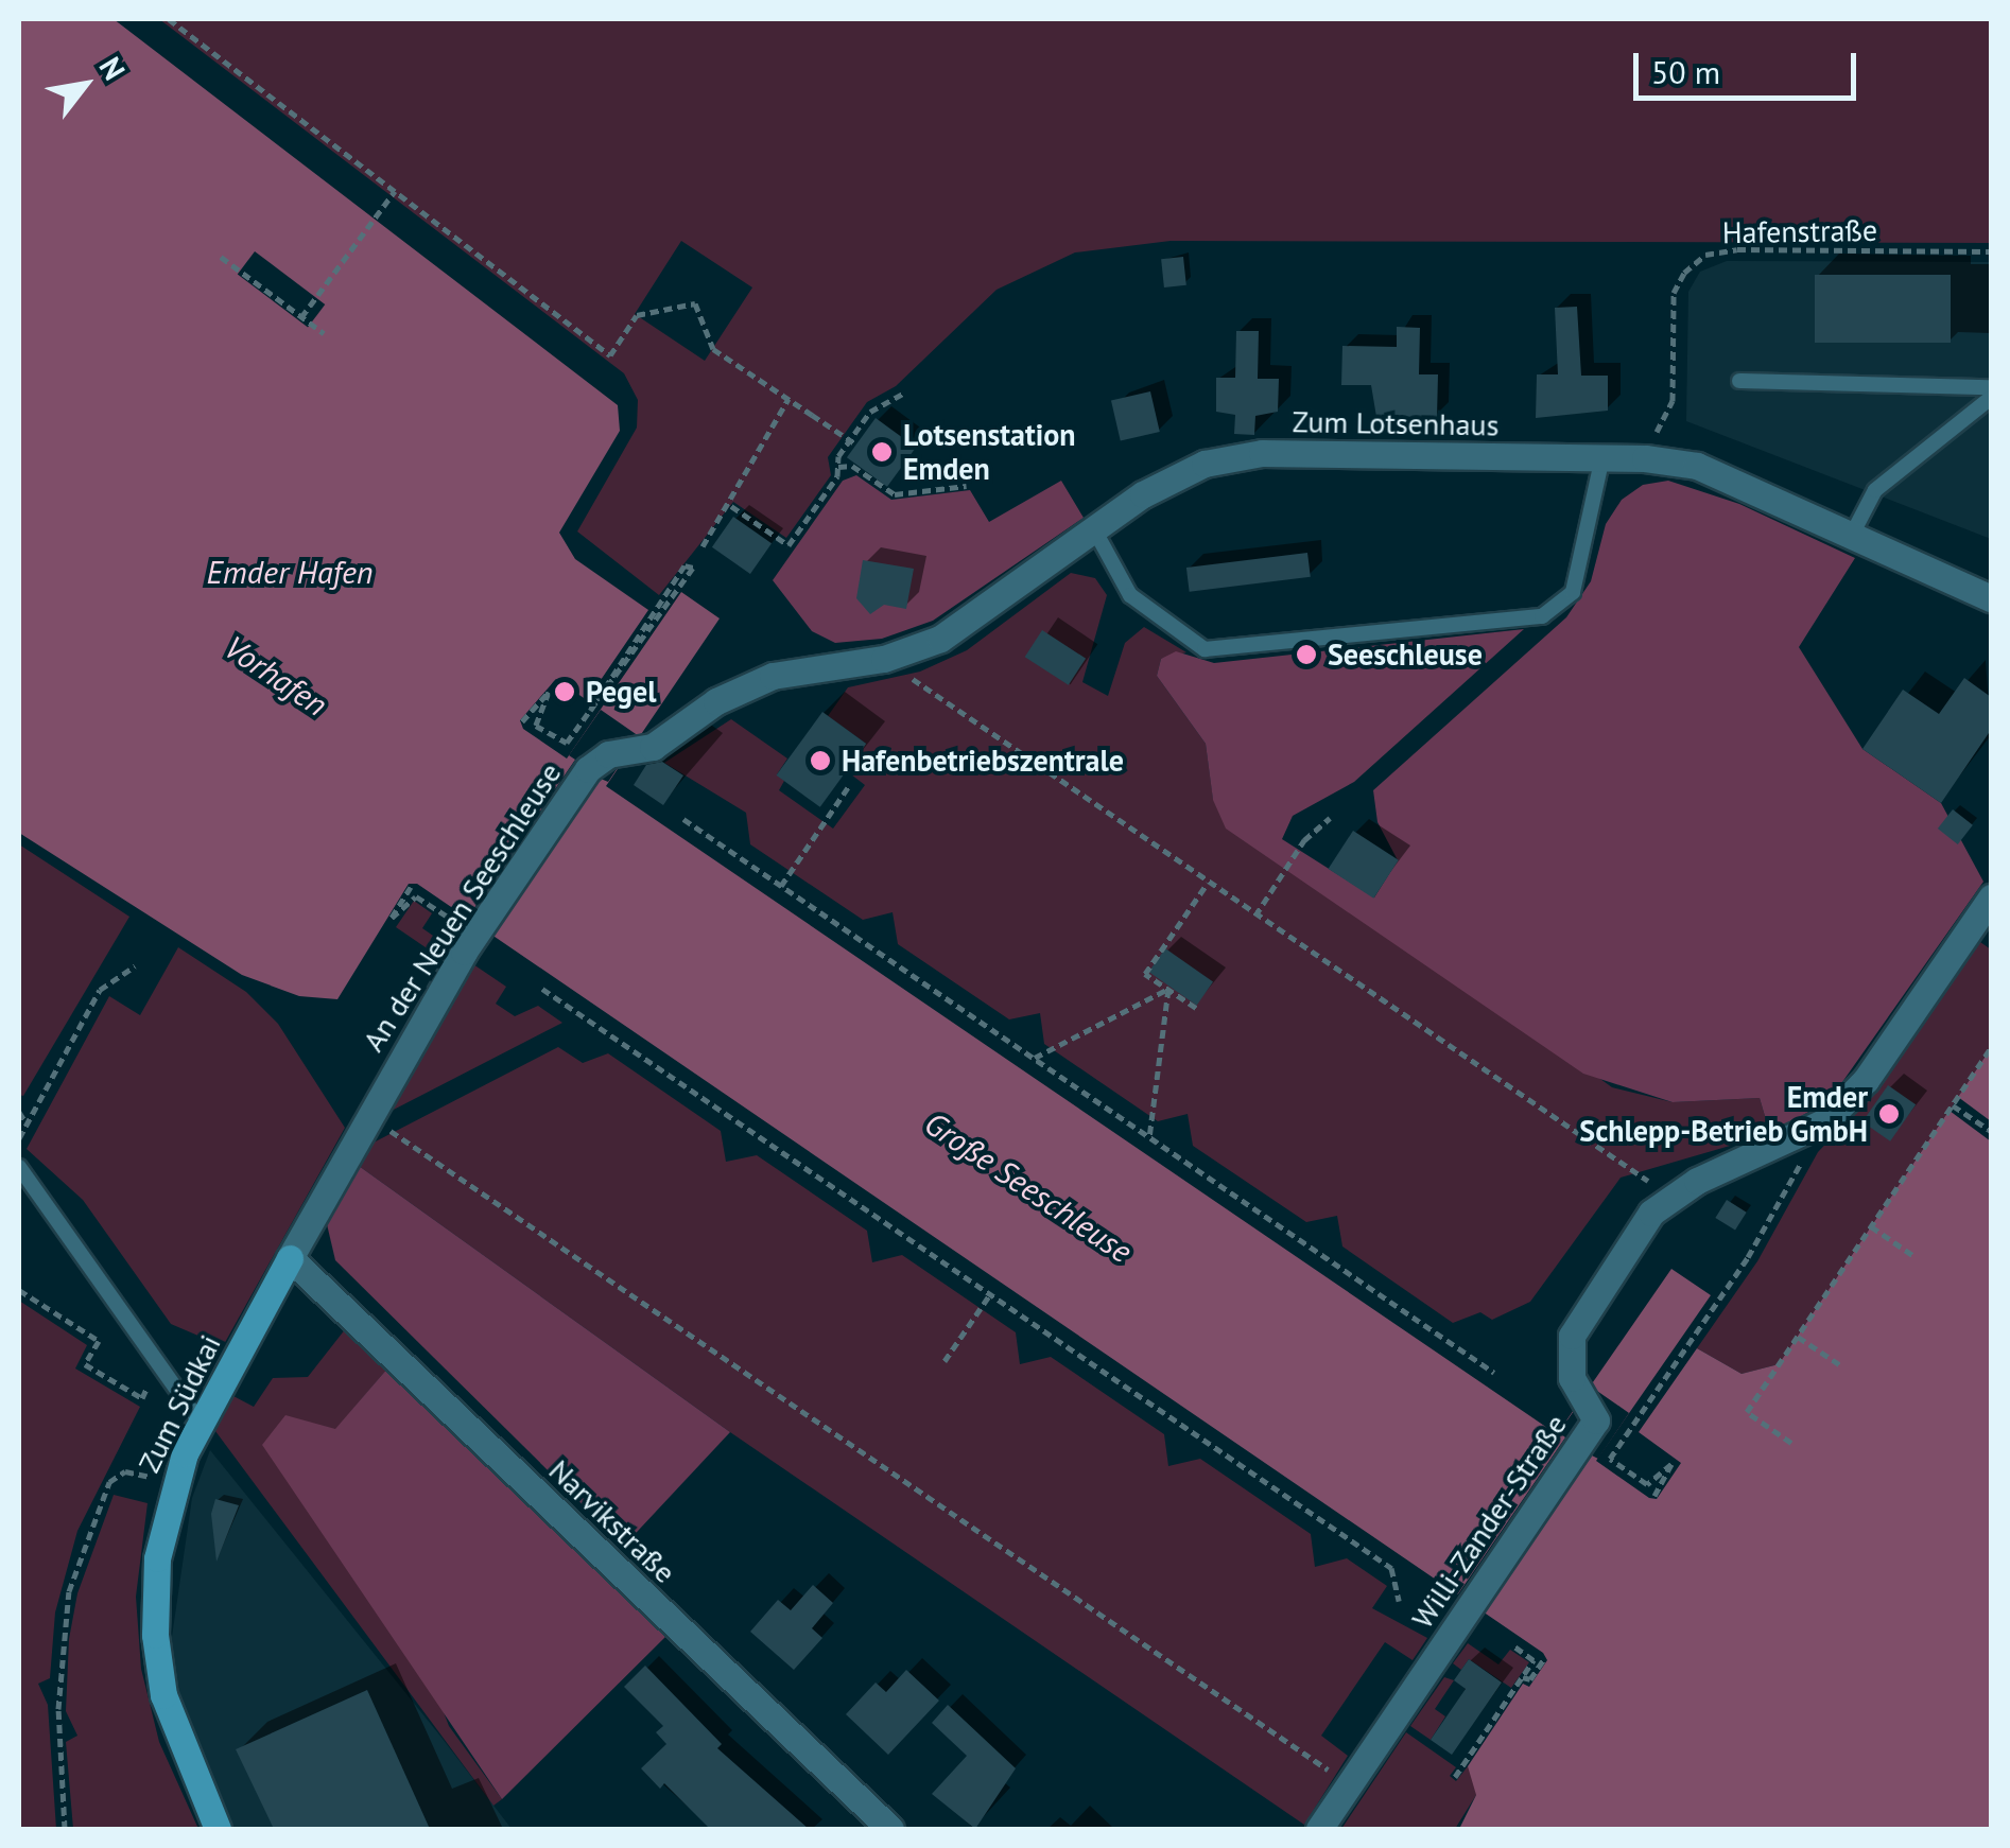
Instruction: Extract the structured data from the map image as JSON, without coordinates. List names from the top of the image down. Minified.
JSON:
{"streets":{"street":["Zum Lotsenhaus","An der Neuen Seeschleuse","Zum Südkai","Narvikstraße","Willi-Zander-Straße"],"path":["Hafenstraße"]},"crossings":[["Hafenstraße","Zum Lotsenhaus"],["Zum Lotsenhaus","An der Neuen Seeschleuse"],["An der Neuen Seeschleuse","Zum Südkai"],["An der Neuen Seeschleuse","Narvikstraße"],["Zum Südkai","Narvikstraße"]],"water":["Emder Hafen","Vorhafen","Große Seeschleuse"],"places":["Lotsenstation Emden","Seeschleuse","Pegel","Hafenbetriebszentrale","Emder Schlepp-Betrieb GmbH"],"scale_bar":"50 m","north":"top right"}
